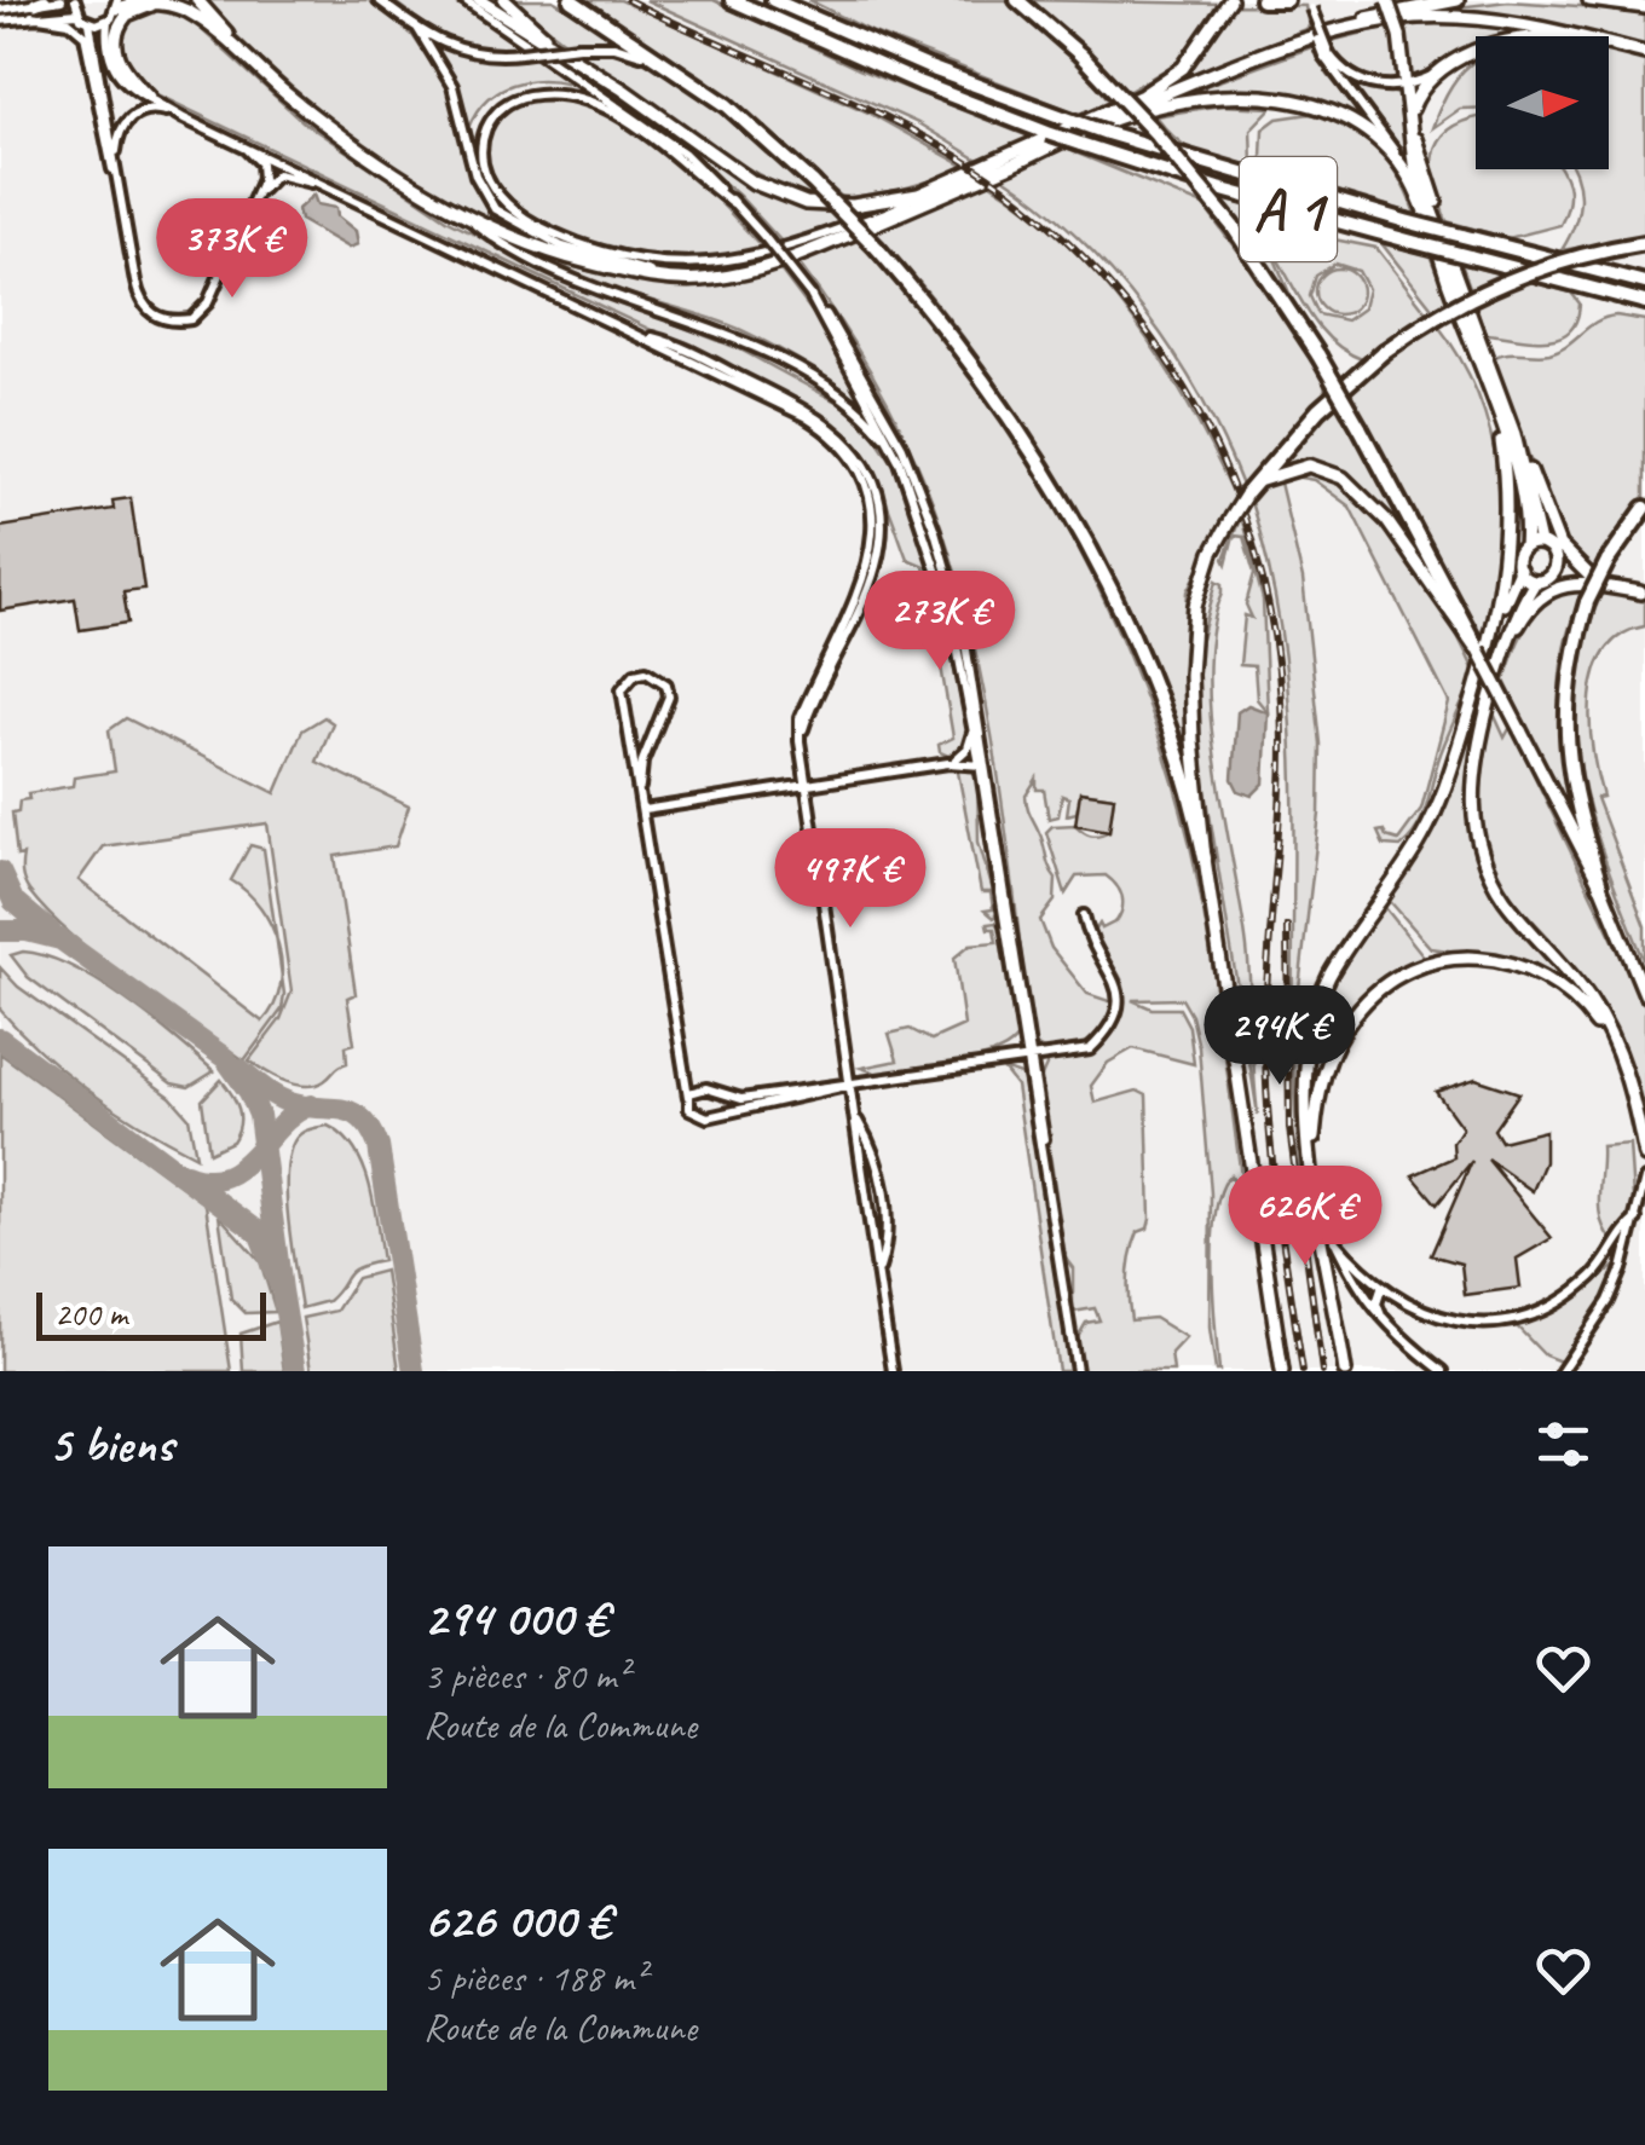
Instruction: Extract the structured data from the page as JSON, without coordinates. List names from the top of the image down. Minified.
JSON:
{"streets":{"highway":["A 1"]},"scale_bar":"200 m","north":"right","page":{"price":["373K €","273K €","497K €","294K €","626K €"],"scale":"200 m","heading":"5 biens","list":[{"name":"294 000 €","note":"3 pièces · 80 m² · Route de la Commune"},{"name":"626 000 €","note":"5 pièces · 188 m² · Route de la Commune"}]}}
